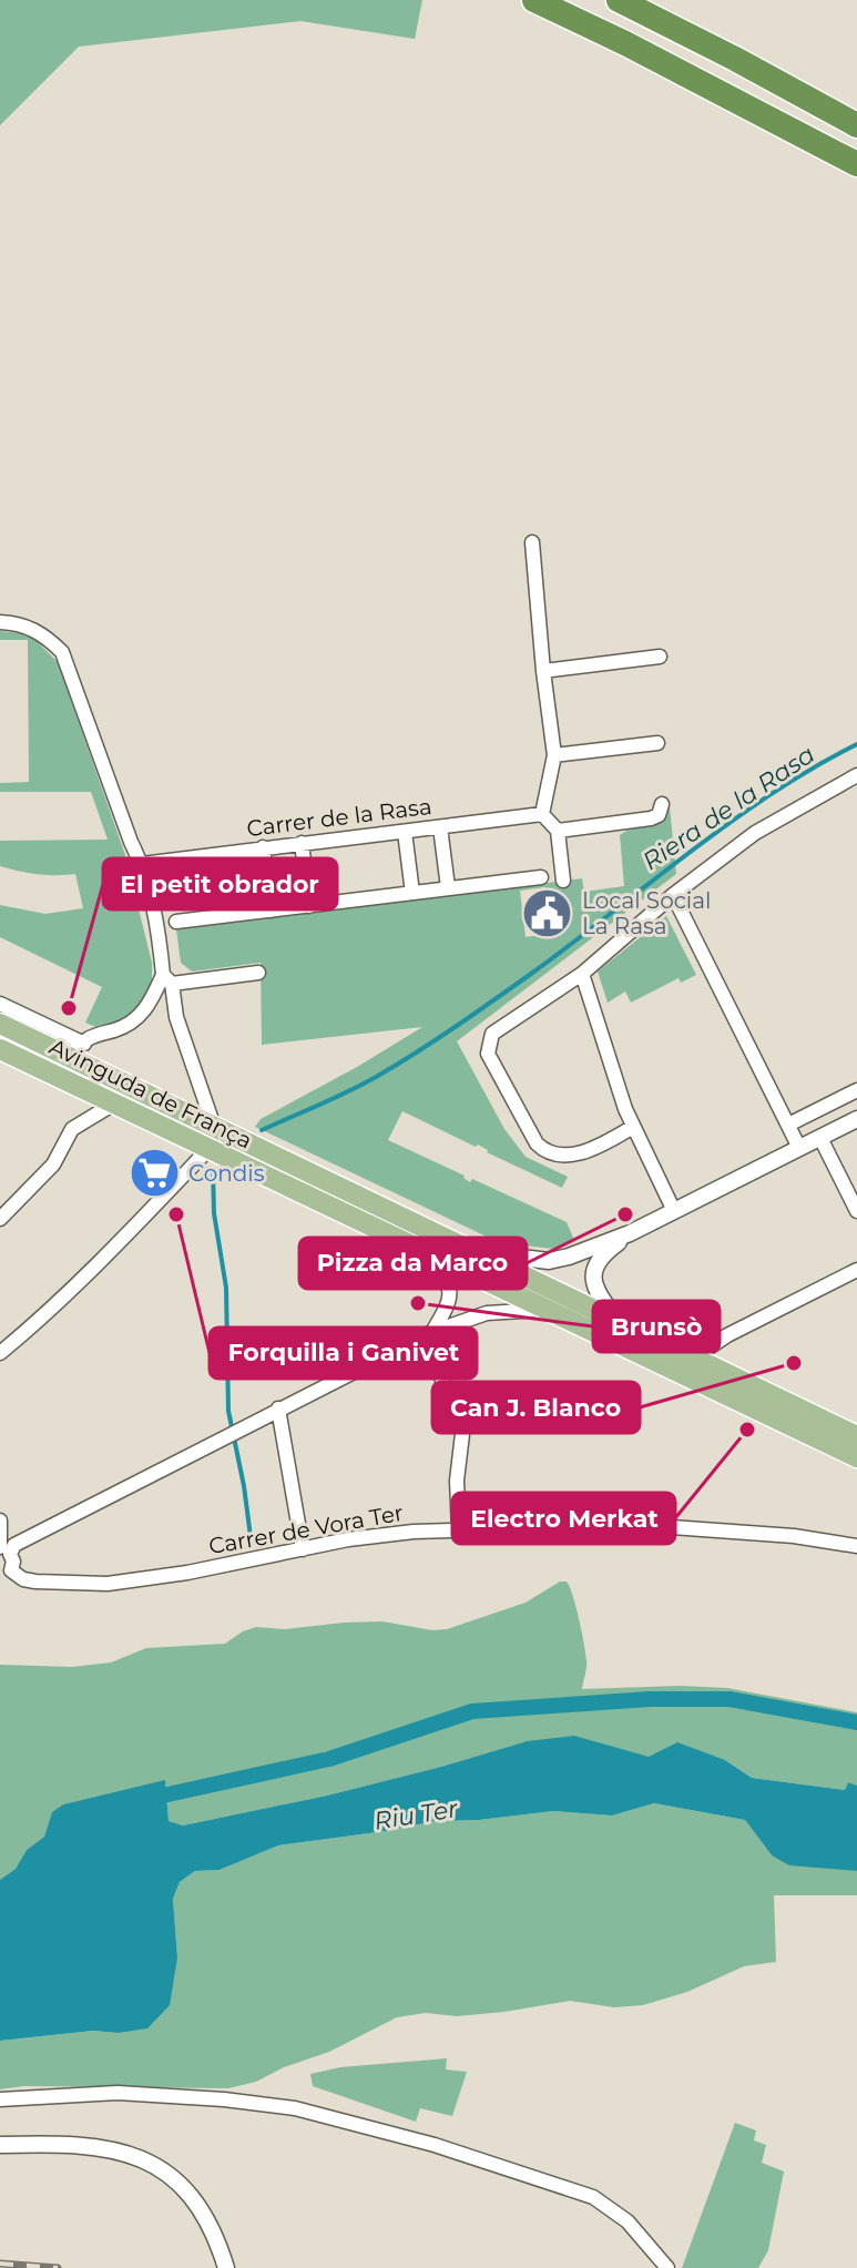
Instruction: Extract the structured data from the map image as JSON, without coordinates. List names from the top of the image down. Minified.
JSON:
{"streets":{"main road":["Avinguda de França"],"street":["Carrer de la Rasa","Carrer de Vora Ter"]},"water":["Riera de la Rasa","Riu Ter"],"places":{"public building":["Local Social La Rasa"],"other":["El petit obrador","Forquilla i Ganivet","Pizza da Marco","Brunsò","Can J. Blanco","Electro Merkat"],"supermarket":["Condis"]}}
